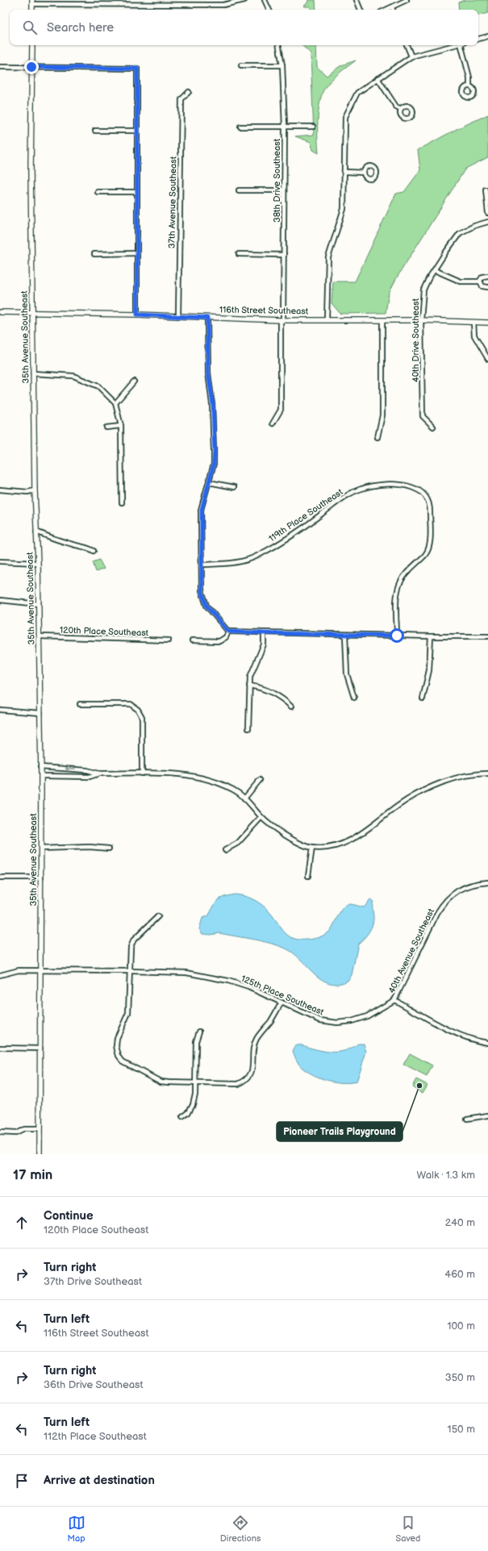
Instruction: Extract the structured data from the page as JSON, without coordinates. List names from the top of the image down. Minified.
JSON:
{"streets":{"street":["38th Drive Southeast","37th Avenue Southeast","116th Street Southeast","35th Avenue Southeast","40th Drive Southeast","119th Place Southeast","120th Place Southeast","40th Avenue Southeast","125th Place Southeast"]},"crossings":[["38th Drive Southeast","116th Street Southeast"],["37th Avenue Southeast","116th Street Southeast"],["116th Street Southeast","35th Avenue Southeast"],["116th Street Southeast","40th Drive Southeast"],["35th Avenue Southeast","120th Place Southeast"],["35th Avenue Southeast","125th Place Southeast"],["40th Avenue Southeast","125th Place Southeast"]],"places":["Pioneer Trails Playground"],"page":{"search":"Search here","heading":["17 min","Walk · 1.3 km"],"list":[["Continue","120th Place Southeast","240 m"],["Turn right","37th Drive Southeast","460 m"],["Turn left","116th Street Southeast","100 m"],["Turn right","36th Drive Southeast","350 m"],["Turn left","112th Place Southeast","150 m"],"Arrive at destination"],"nav":["Map","Directions","Saved"]}}
